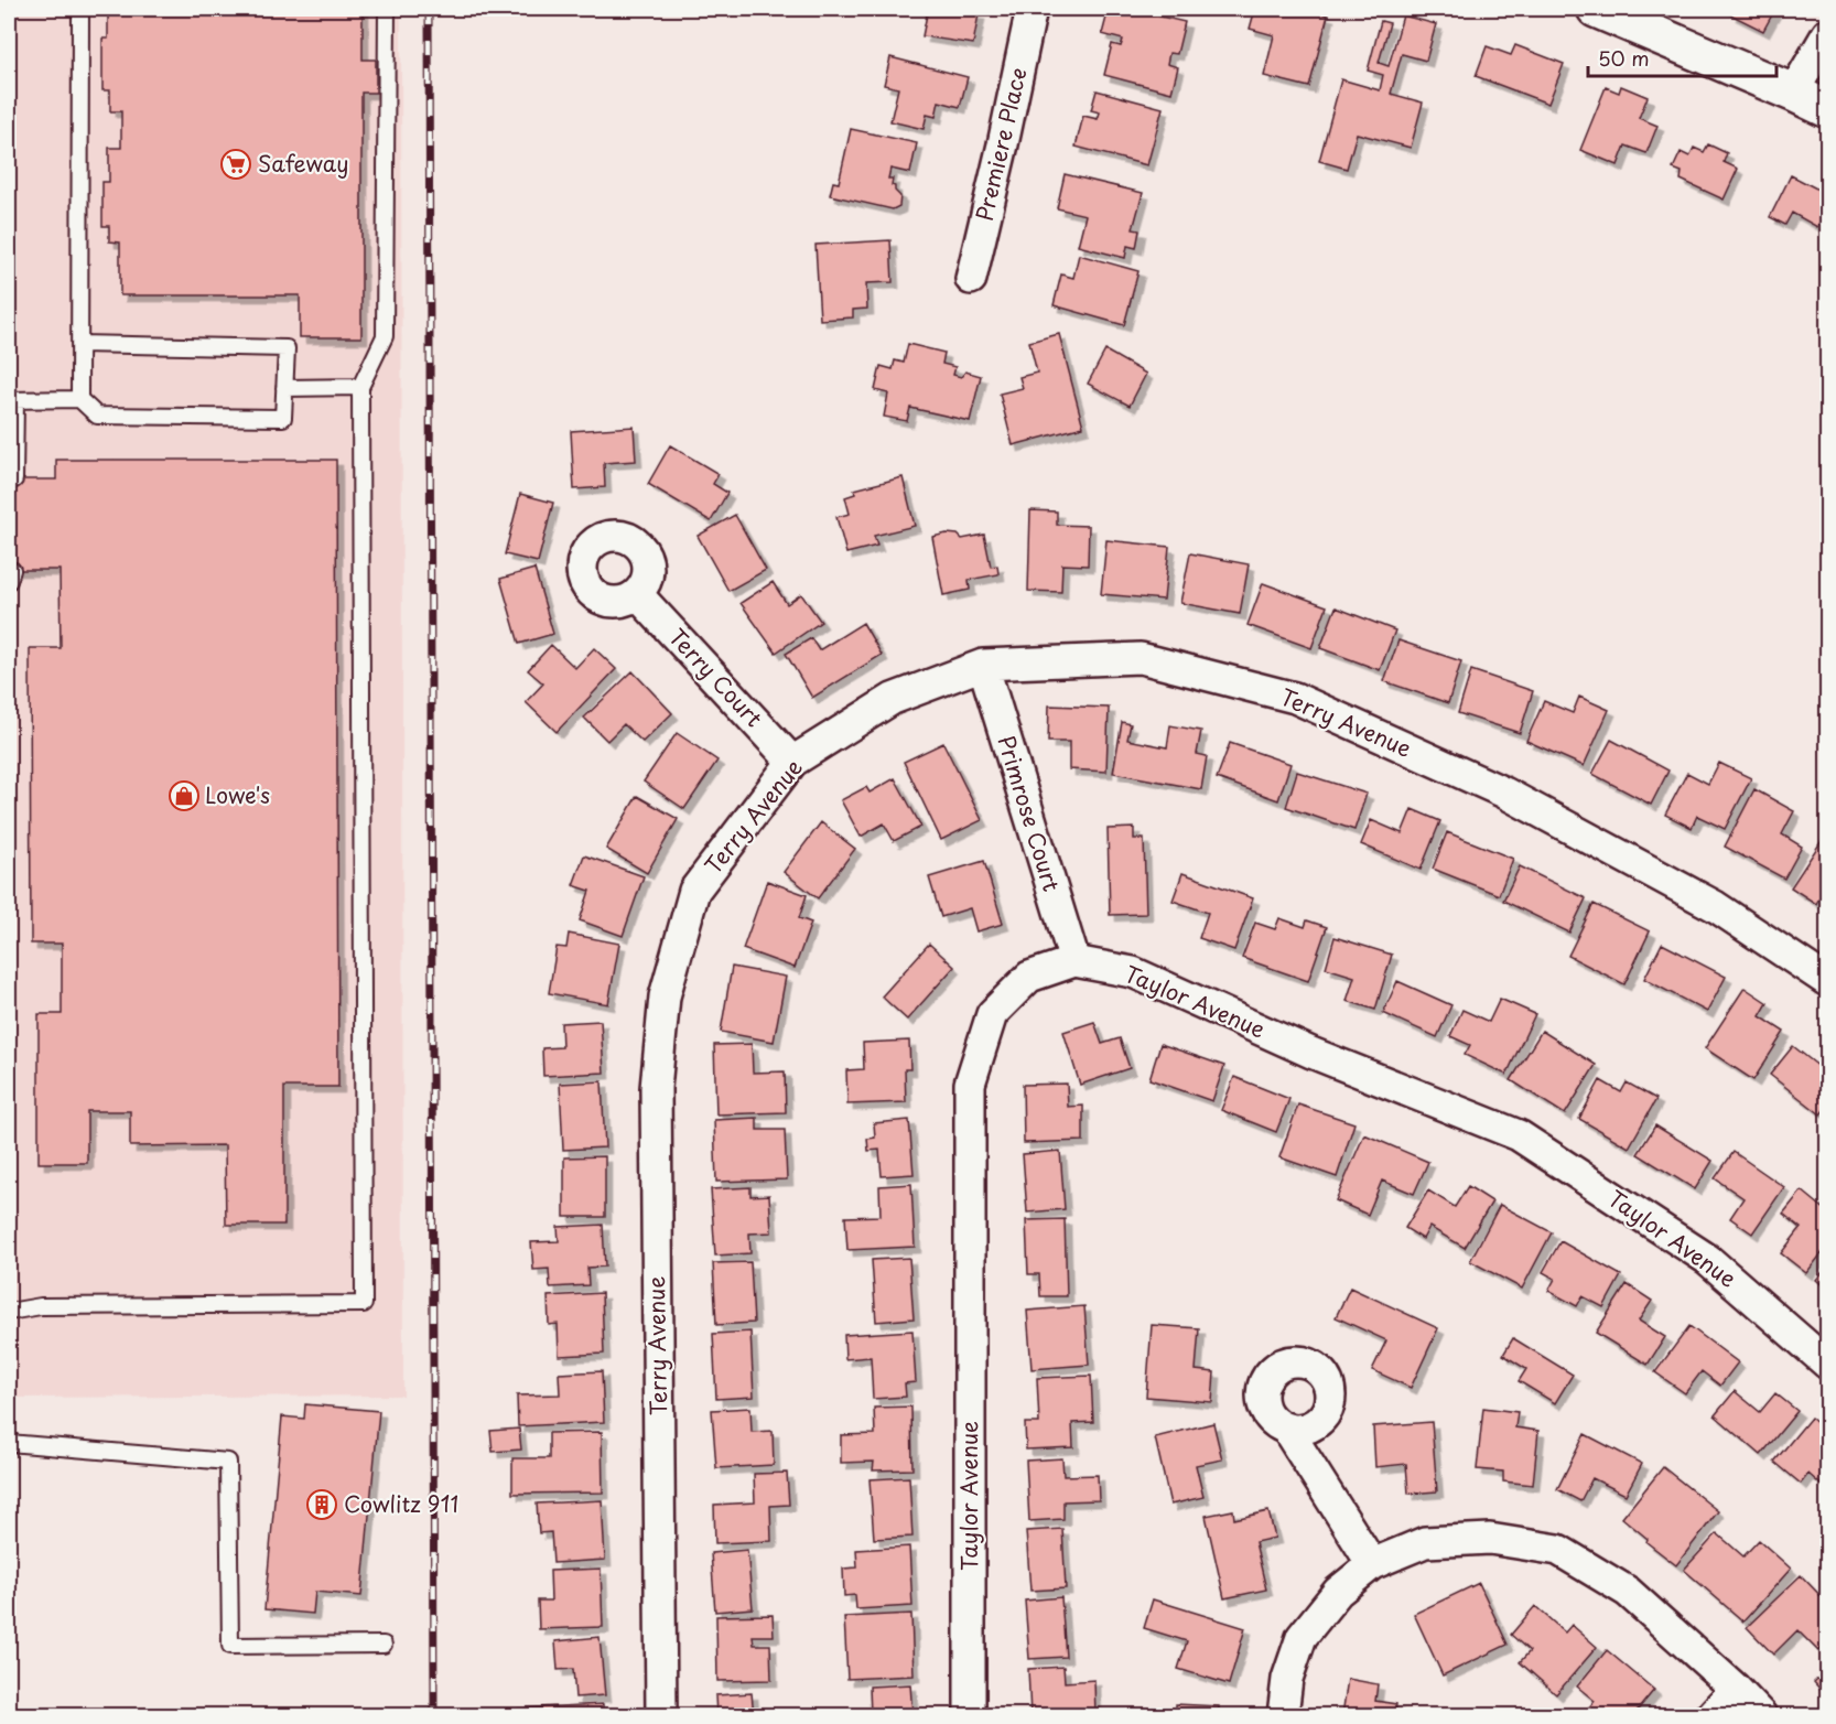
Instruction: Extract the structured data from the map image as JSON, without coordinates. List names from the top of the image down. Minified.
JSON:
{"streets":{"street":["Premiere Place","Terry Court","Terry Avenue","Primrose Court","Taylor Avenue"]},"crossings":[["Terry Court","Terry Avenue"],["Terry Avenue","Primrose Court"],["Primrose Court","Taylor Avenue"]],"places":{"supermarket":["Safeway"],"shop":["Lowe's"],"building":["Cowlitz 911"]},"scale_bar":"50 m"}
